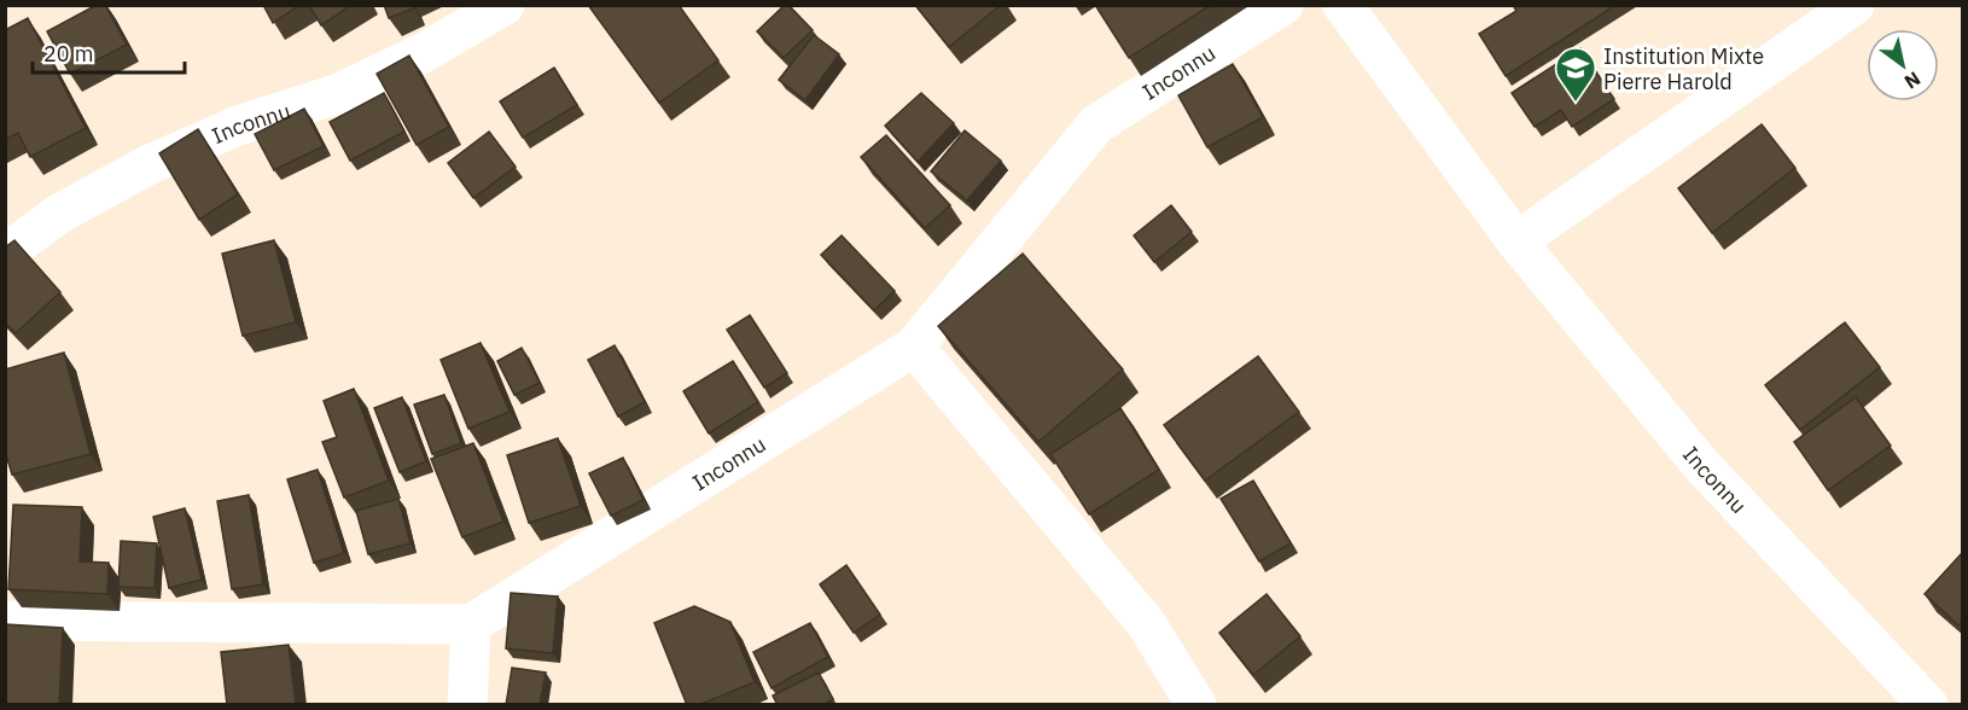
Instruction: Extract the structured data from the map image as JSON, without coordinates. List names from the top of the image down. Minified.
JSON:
{"streets":{"street":["Inconnu"]},"places":{"school or university":["Institution Mixte Pierre Harold"]},"scale_bar":"20 m","north":"bottom right"}
